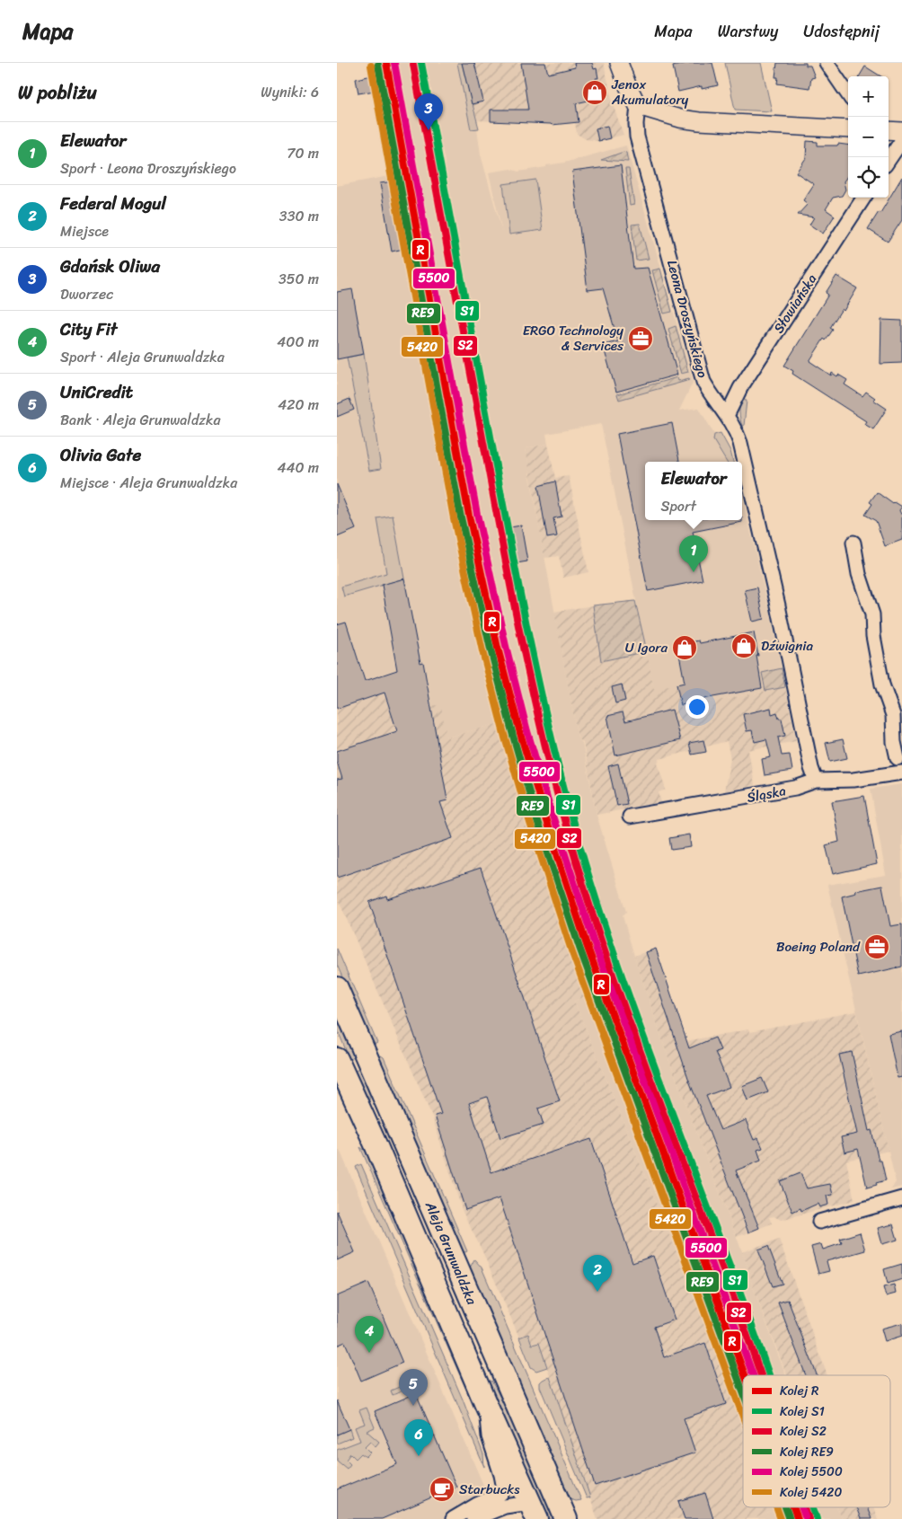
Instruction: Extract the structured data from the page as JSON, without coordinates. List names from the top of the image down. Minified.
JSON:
{"streets":{"main road":["Aleja Grunwaldzka"],"street":["Słowiańska","Leona Droszyńskiego","Śląska"]},"crossings":[["Słowiańska","Leona Droszyńskiego"],["Leona Droszyńskiego","Śląska"]],"places":{"shop":["Jenox Akumulatory","Dźwignia","U Igora"],"office":["ERGO Technology & Services","Boeing Poland"],"cafe":["Starbucks"]},"lines":["rail line R","rail line S1","rail line 5500","rail line S2","rail line RE9","rail line 5420"],"legend":["Kolej R","Kolej S1","Kolej S2","Kolej RE9","Kolej 5500","Kolej 5420"],"page":{"header":"Mapa","nav":["Mapa","Warstwy","Udostępnij"],"heading":["W pobliżu","Wyniki: 6"],"map_buttons":["+","−"],"pins":["3","1","2","4","5","6"],"list":[{"mark":"1","name":"Elewator","note":"Sport · Leona Droszyńskiego","value":"70 m"},{"mark":"2","name":"Federal Mogul","note":"Miejsce","value":"330 m"},{"mark":"3","name":"Gdańsk Oliwa","note":"Dworzec","value":"350 m"},{"mark":"4","name":"City Fit","note":"Sport · Aleja Grunwaldzka","value":"400 m"},{"mark":"5","name":"UniCredit","note":"Bank · Aleja Grunwaldzka","value":"420 m"},{"mark":"6","name":"Olivia Gate","note":"Miejsce · Aleja Grunwaldzka","value":"440 m"}],"popup":["Elewator","Sport"]}}
